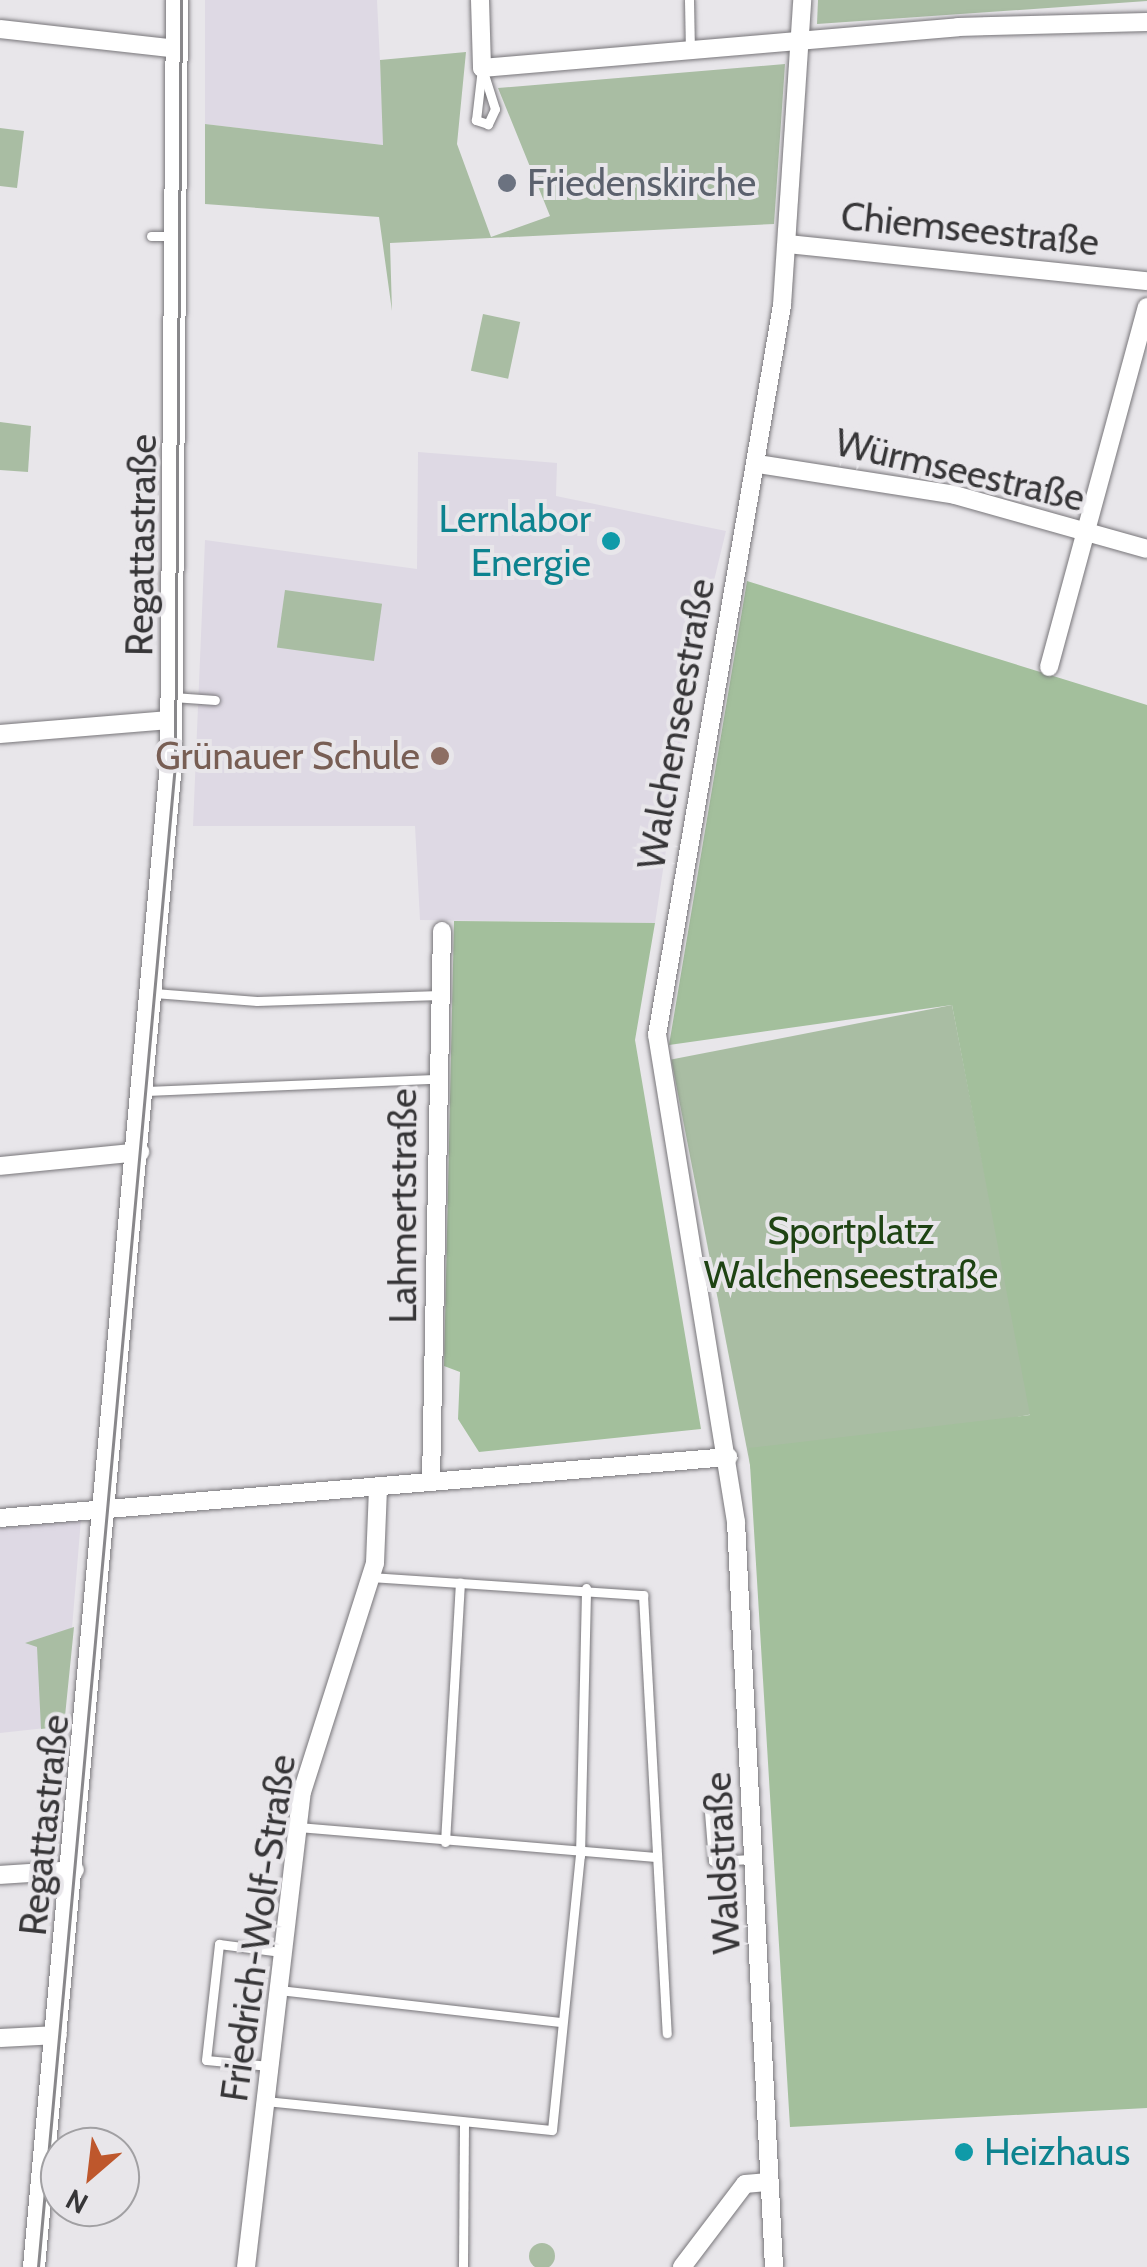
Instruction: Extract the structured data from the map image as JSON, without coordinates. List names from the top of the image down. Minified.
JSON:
{"streets":{"main road":["Regattastraße"],"street":["Chiemseestraße","Würmseestraße","Walchenseestraße","Lahmertstraße","Waldstraße","Friedrich-Wolf-Straße"]},"crossings":[["Chiemseestraße","Walchenseestraße"],["Würmseestraße","Walchenseestraße"],["Walchenseestraße","Waldstraße"]],"parks":["Sportplatz Walchenseestraße"],"places":["Friedenskirche","Lernlabor Energie","Grünauer Schule","Heizhaus"],"north":"bottom left"}
